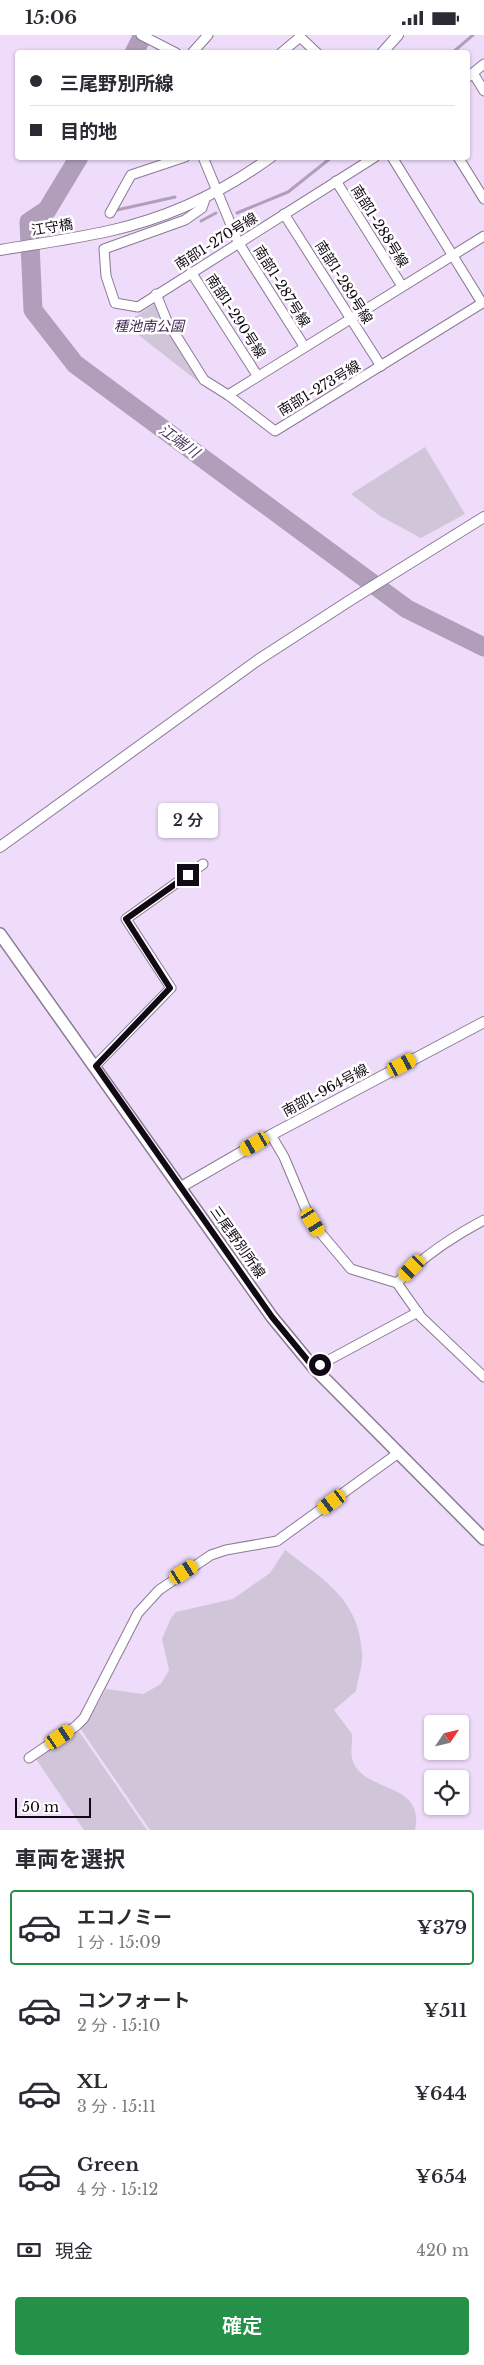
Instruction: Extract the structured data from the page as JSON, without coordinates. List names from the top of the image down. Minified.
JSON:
{"streets":{"main road":["三尾野別所線"],"street":["南部1-288号線","江守橋","南部1-270号線","南部1-289号線","南部1-287号線","南部1-290号線","南部1-273号線","南部1-964号線"]},"crossings":[["南部1-288号線","南部1-270号線"],["江守橋","南部1-270号線"],["江守橋","南部1-287号線"],["南部1-270号線","南部1-289号線"],["南部1-270号線","南部1-287号線"],["南部1-270号線","南部1-290号線"],["南部1-270号線","南部1-273号線"],["南部1-289号線","南部1-273号線"],["南部1-964号線","三尾野別所線"]],"water":["江端川"],"parks":["種池南公園"],"scale_bar":"50 m","north":"top right","page":{"status":"15:06","banner":["三尾野別所線","目的地"],"bubble":"2 分","scale":"50 m","heading":"車両を選択","list":[{"name":"エコノミー","note":"1 分 · 15:09","value":"¥379"},{"name":"コンフォート","note":"2 分 · 15:10","value":"¥511"},{"name":"XL","note":"3 分 · 15:11","value":"¥644"},{"name":"Green","note":"4 分 · 15:12","value":"¥654"}],"pay":["現金","420 m"],"buttons":"確定"}}
